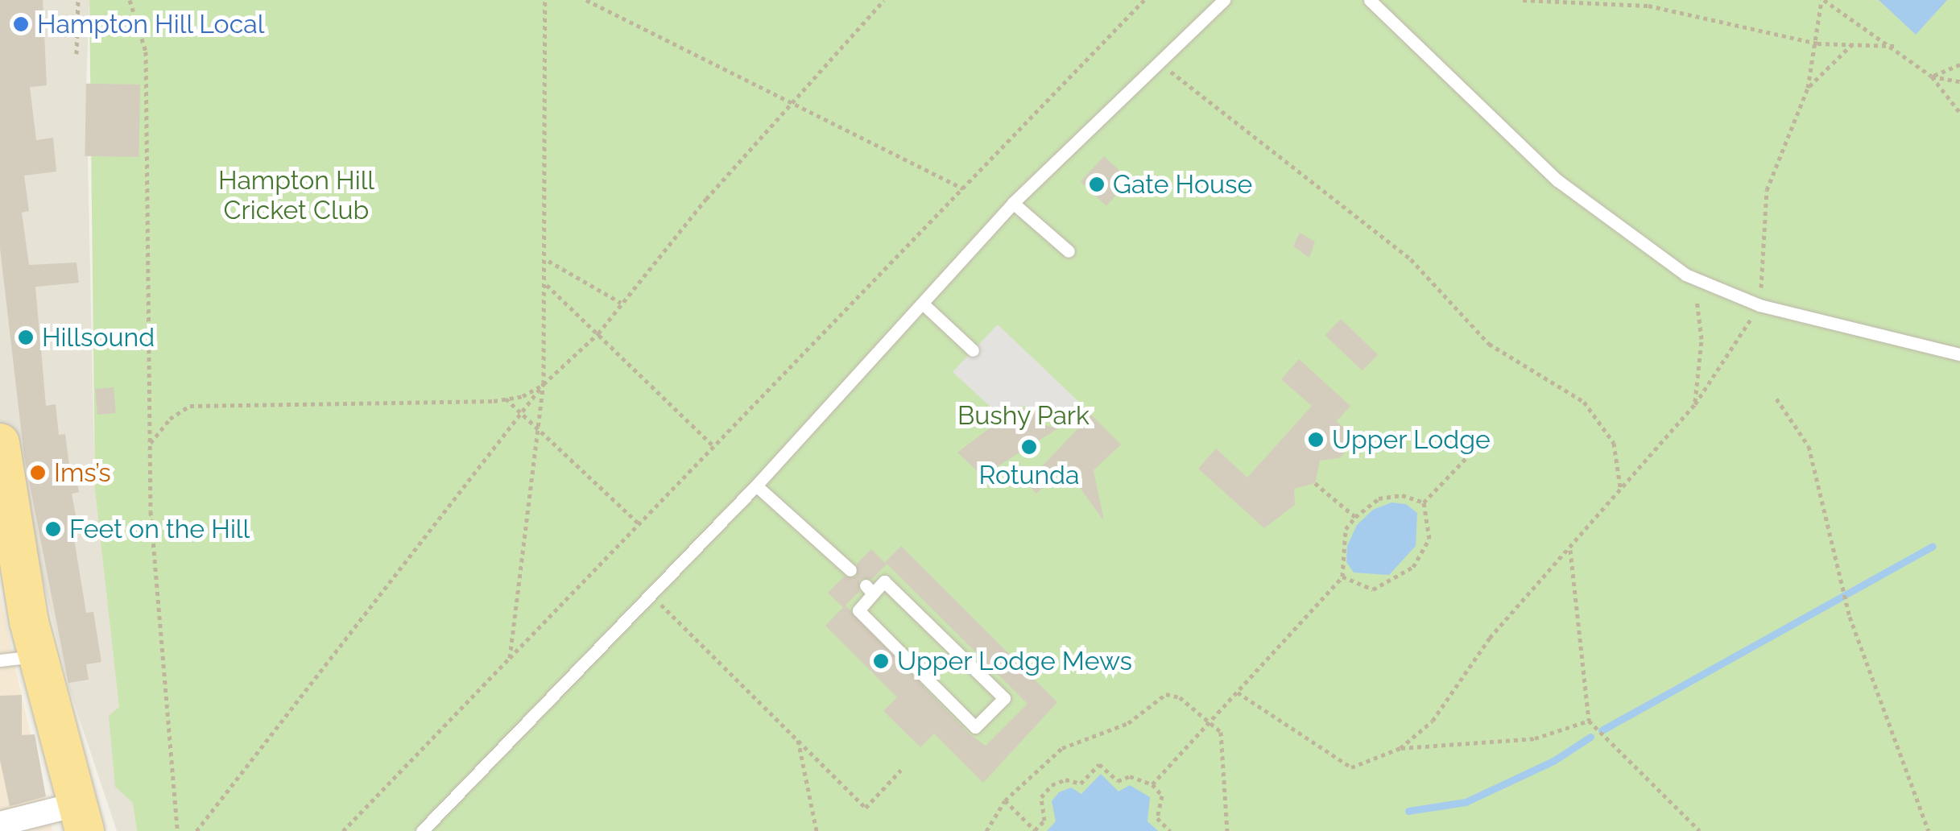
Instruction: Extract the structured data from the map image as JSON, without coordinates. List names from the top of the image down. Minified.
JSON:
{"parks":["Hampton Hill Cricket Club","Bushy Park"],"places":["Hampton Hill Local","Gate House","Hillsound","Upper Lodge","Rotunda","Ims’s","Feet on the Hill","Upper Lodge Mews"]}
